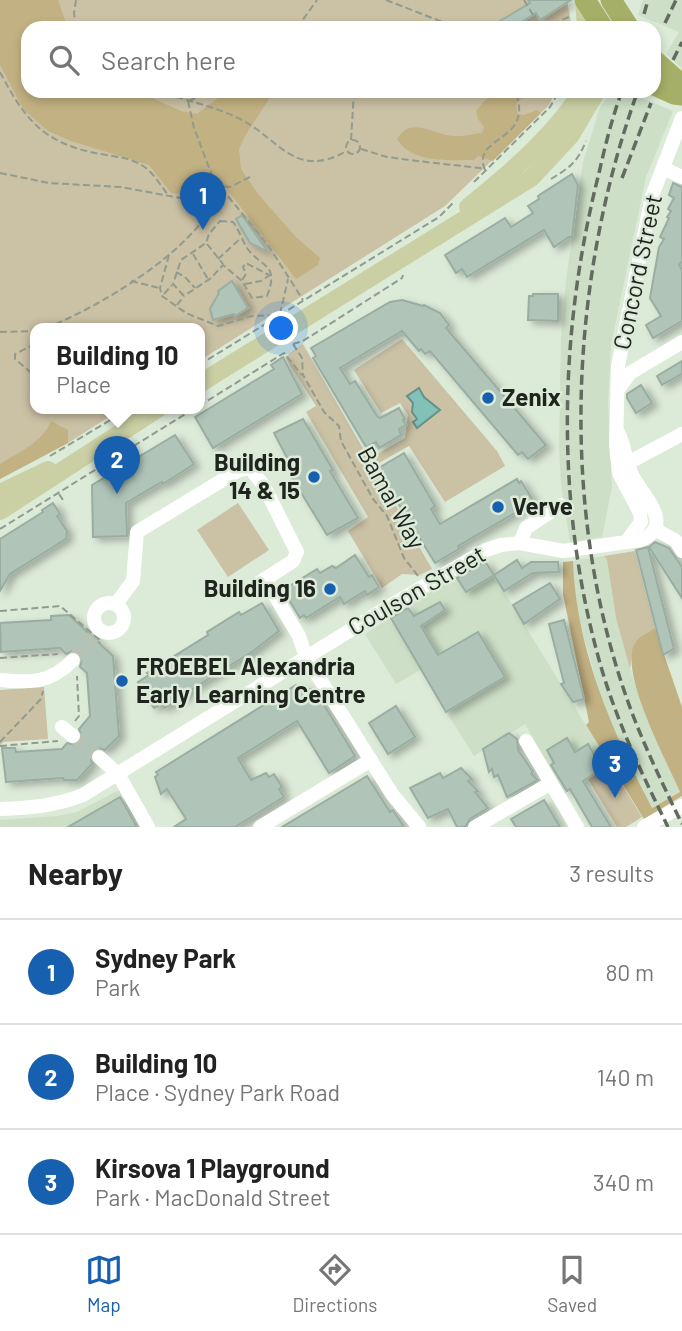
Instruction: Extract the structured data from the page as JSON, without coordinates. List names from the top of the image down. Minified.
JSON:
{"streets":{"street":["Concord Street","Coulson Street"],"path":["Bamal Way"]},"crossings":[["Bamal Way","Coulson Street"]],"places":["Zenix","Building 14 & 15","Verve","Building 16","FROEBEL Alexandria Early Learning Centre"],"page":{"search":"Search here","pins":["1","2","3"],"popup":["Building 10","Place"],"heading":["Nearby","3 results"],"list":[{"mark":"1","name":"Sydney Park","note":"Park","value":"80 m"},{"mark":"2","name":"Building 10","note":"Place · Sydney Park Road","value":"140 m"},{"mark":"3","name":"Kirsova 1 Playground","note":"Park · MacDonald Street","value":"340 m"}],"nav":["Map","Directions","Saved"]}}
